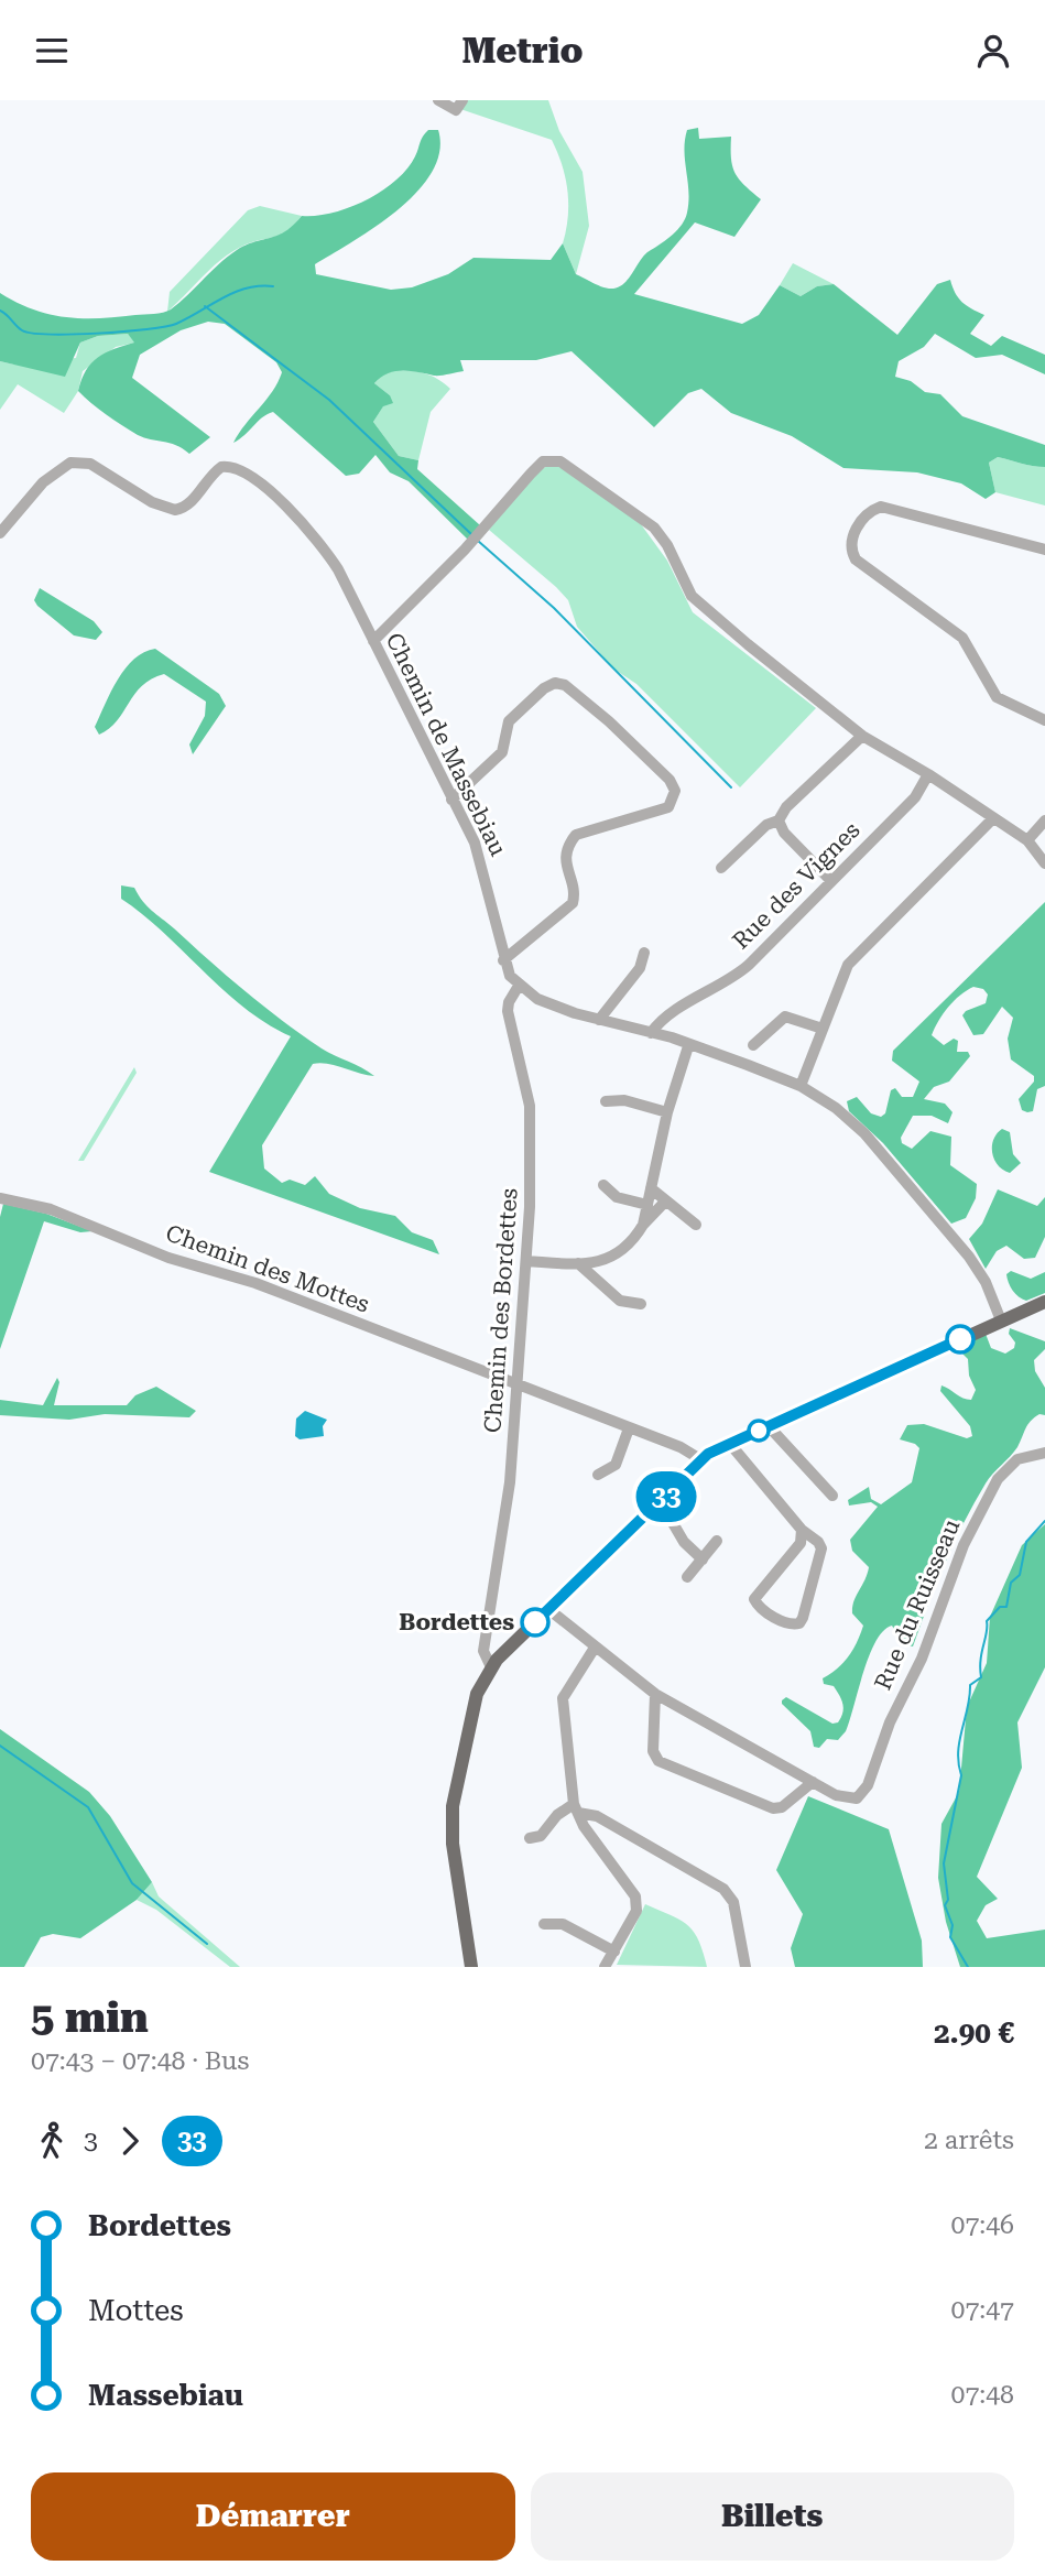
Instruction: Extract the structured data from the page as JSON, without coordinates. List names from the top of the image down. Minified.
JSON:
{"streets":{"street":["Chemin de Massebiau","Rue des Vignes","Chemin des Mottes","Chemin des Bordettes","Rue du Ruisseau"]},"crossings":[["Chemin de Massebiau","Chemin des Bordettes"],["Chemin des Mottes","Chemin des Bordettes"]],"places":["Bordettes"],"lines":["bus line 33"],"page":{"header":"Metrio","on_map":"33","heading":["5 min","07:43 – 07:48 · Bus","2.90 €"],"legs":["3","33","2 arrêts"],"list":[{"name":"Bordettes","value":"07:46"},{"name":"Mottes","value":"07:47"},{"name":"Massebiau","value":"07:48"}],"buttons":["Démarrer","Billets"]}}
